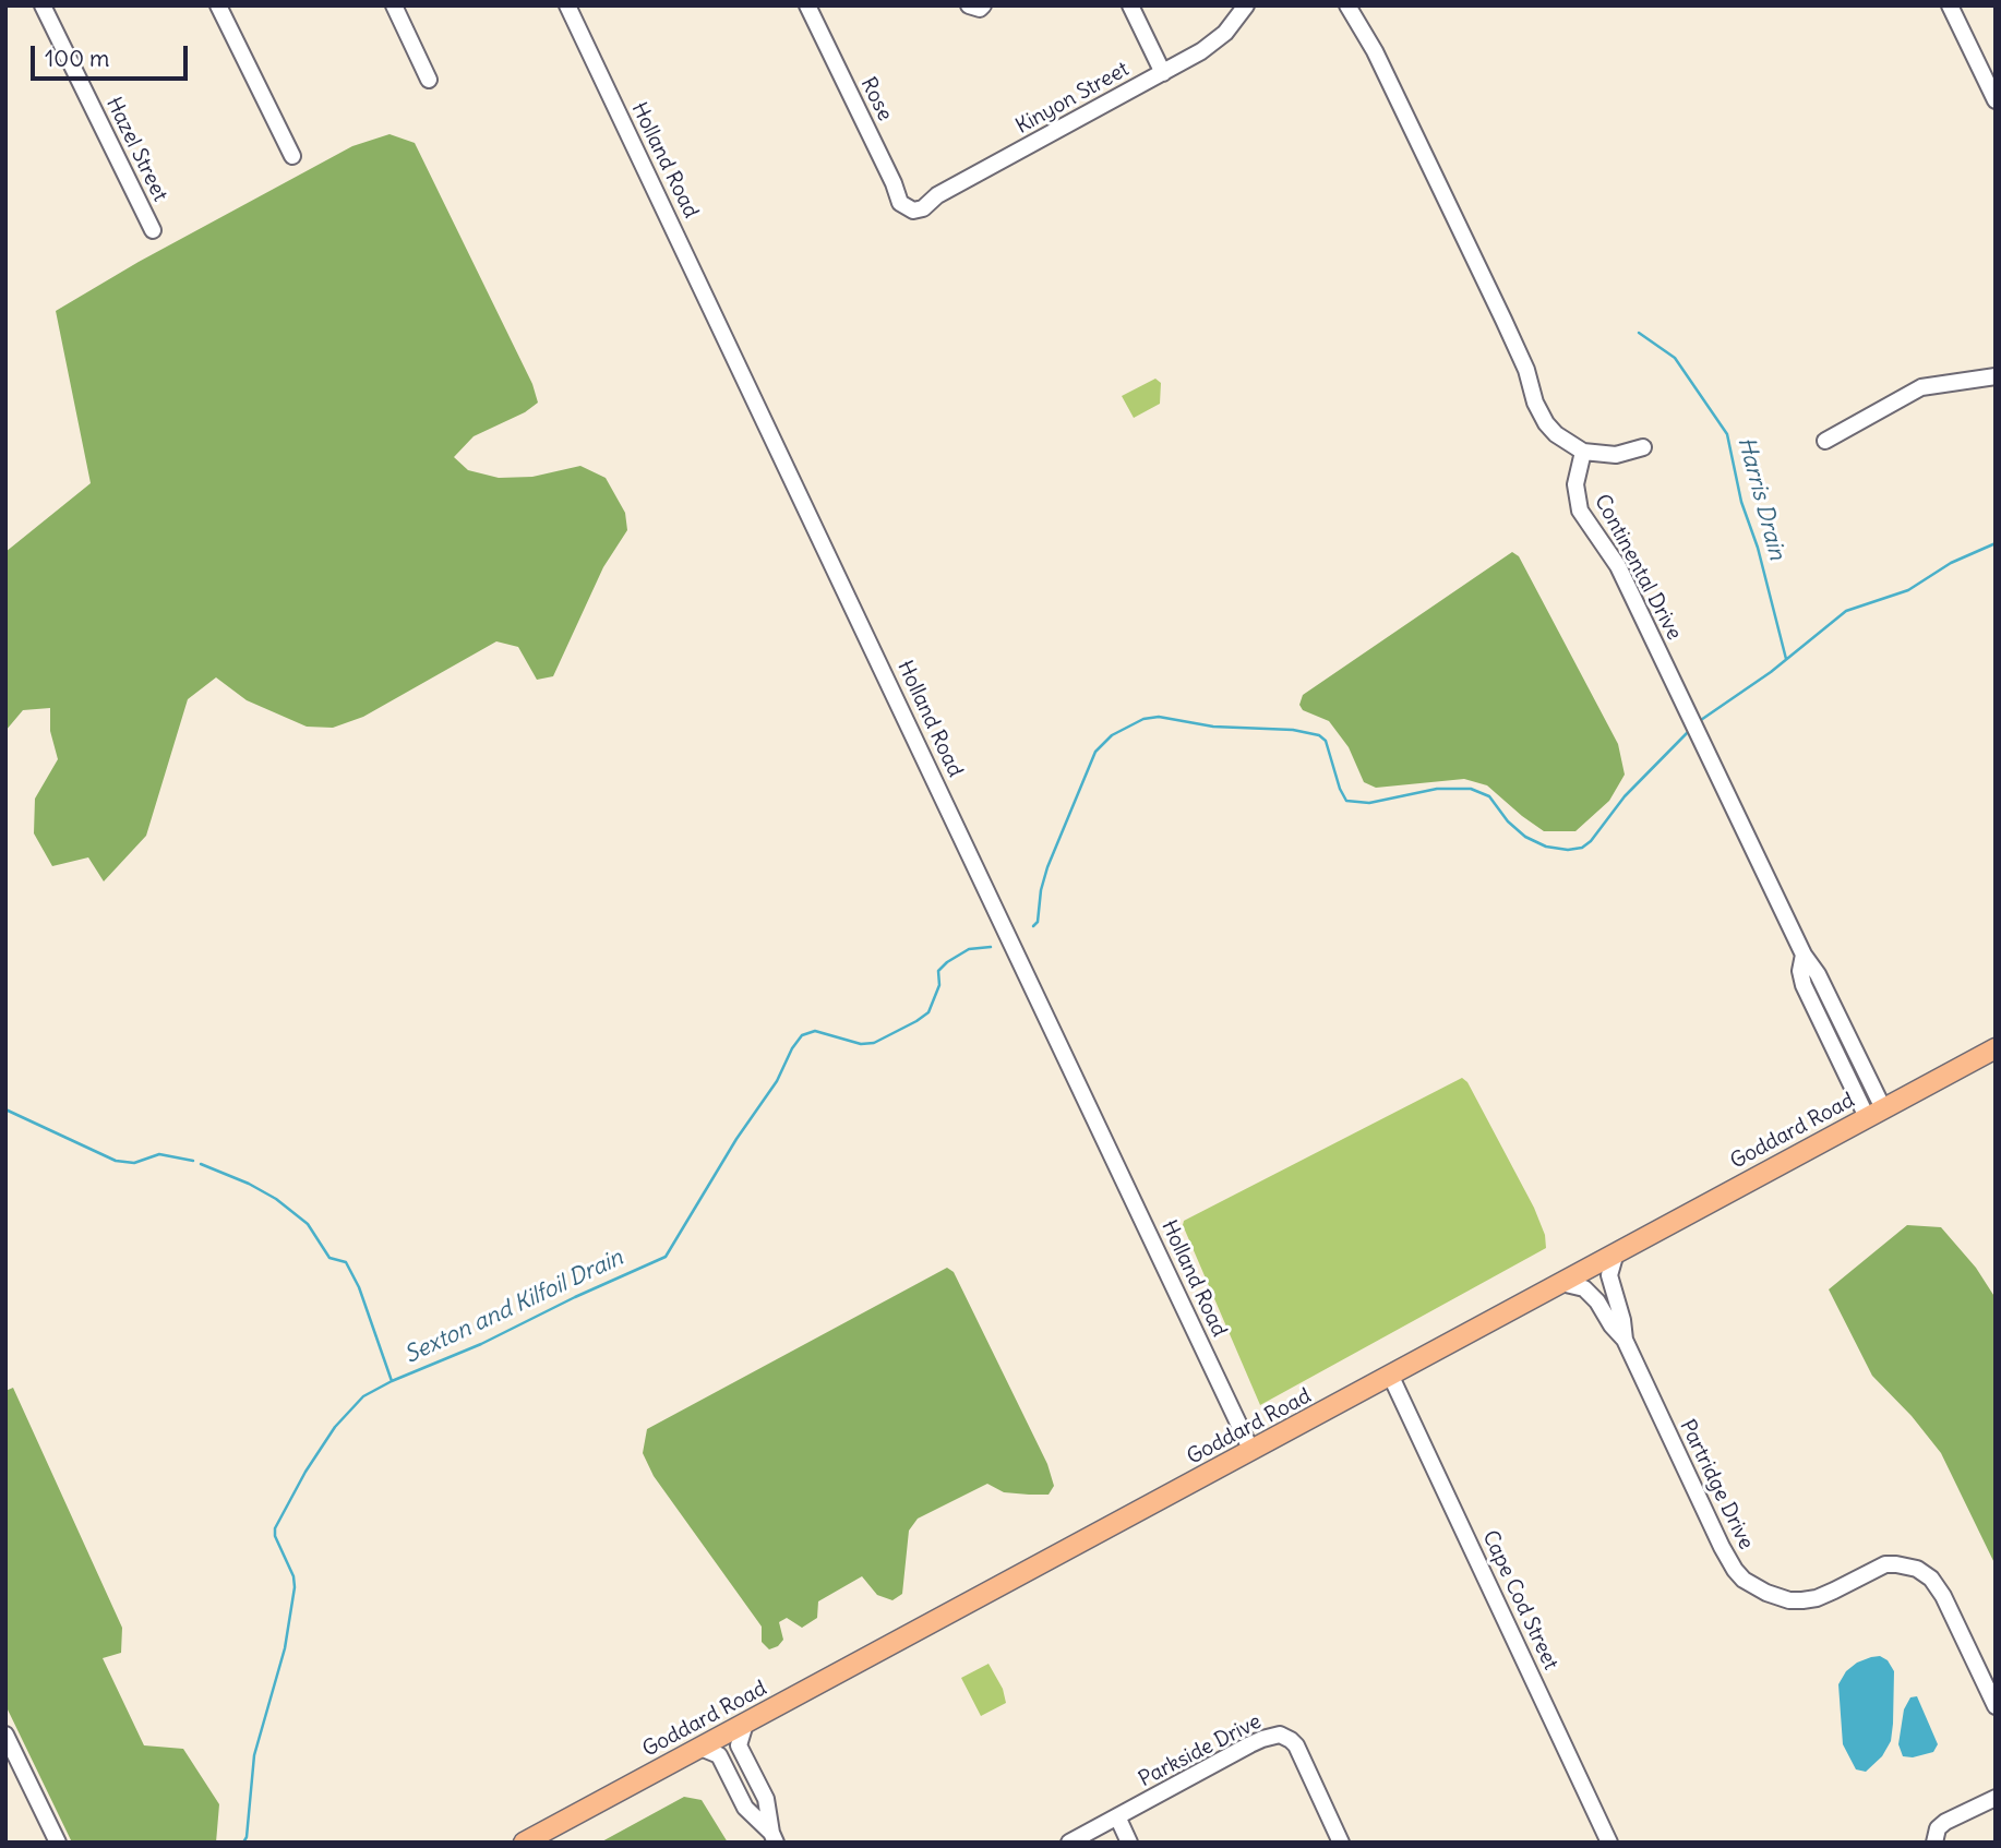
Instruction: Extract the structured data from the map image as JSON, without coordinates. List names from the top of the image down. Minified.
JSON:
{"streets":{"main road":["Goddard Road"],"street":["Kinyon Street","Rose","Hazel Street","Holland Road","Continental Drive","Partridge Drive","Cape Cod Street","Parkside Drive"]},"crossings":[["Kinyon Street","Rose"],["Holland Road","Goddard Road"],["Continental Drive","Goddard Road"],["Goddard Road","Cape Cod Street"]],"water":["Harris Drain","Sexton and Kilfoil Drain"],"scale_bar":"100 m"}
